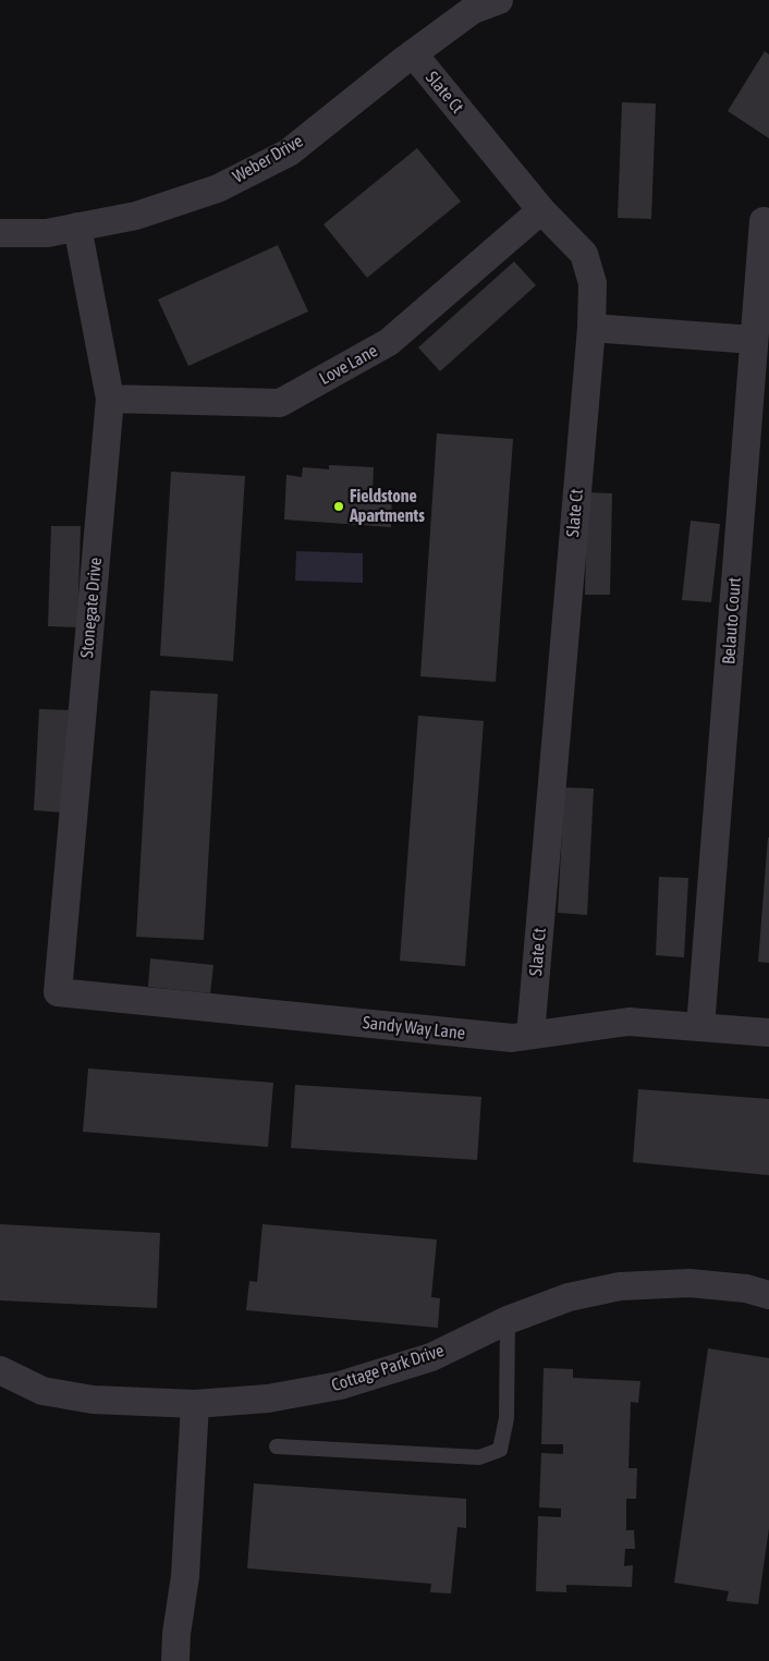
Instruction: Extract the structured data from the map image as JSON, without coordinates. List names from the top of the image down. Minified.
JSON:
{"streets":{"street":["Slate Ct","Weber Drive","Love Lane","Stonegate Drive","Belauto Court","Sandy Way Lane","Cottage Park Drive"]},"crossings":[["Slate Ct","Weber Drive"],["Slate Ct","Love Lane"],["Slate Ct","Sandy Way Lane"],["Weber Drive","Stonegate Drive"],["Love Lane","Stonegate Drive"],["Stonegate Drive","Sandy Way Lane"],["Belauto Court","Sandy Way Lane"]],"places":["Fieldstone Apartments"]}
